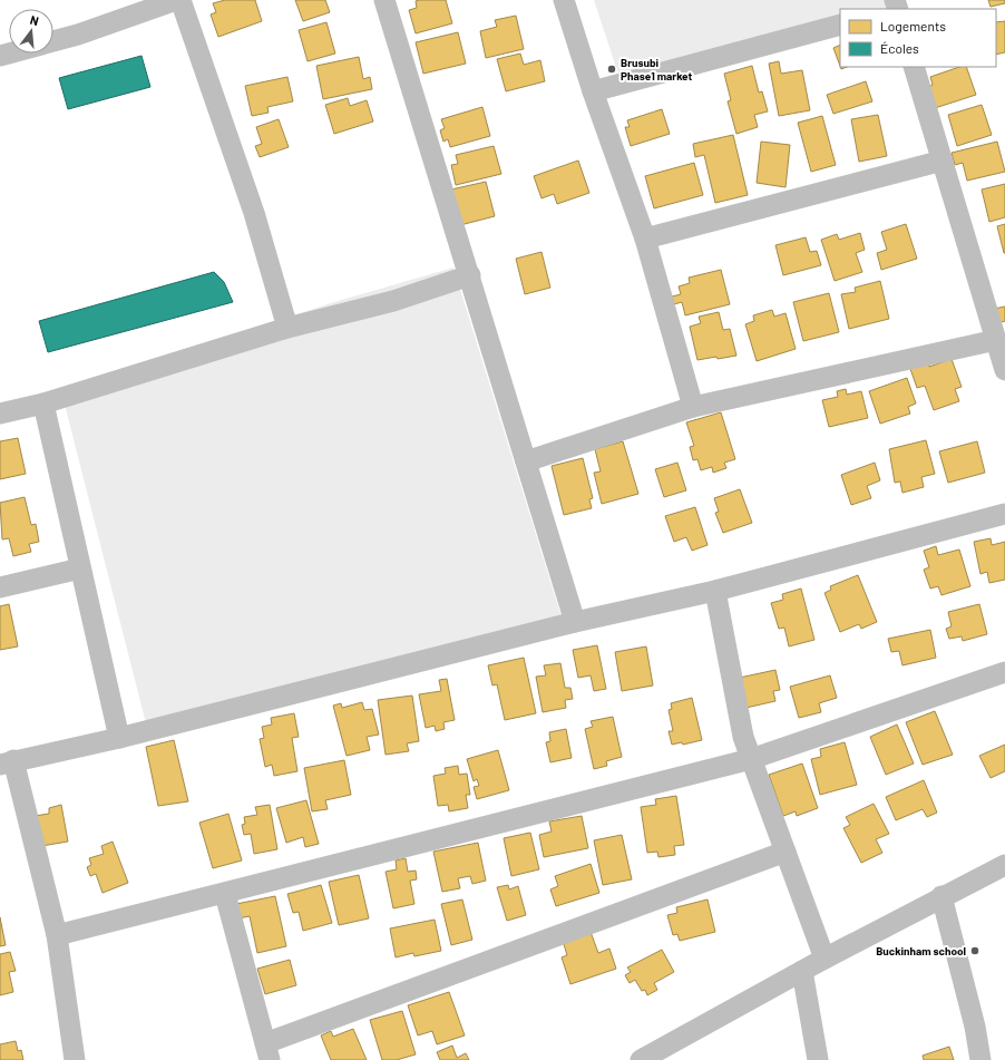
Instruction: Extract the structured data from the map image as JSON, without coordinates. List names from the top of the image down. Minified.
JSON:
{"places":["Brusubi Phase1 market","Buckinham school"],"legend":["Logements","Écoles"],"north":"top"}
